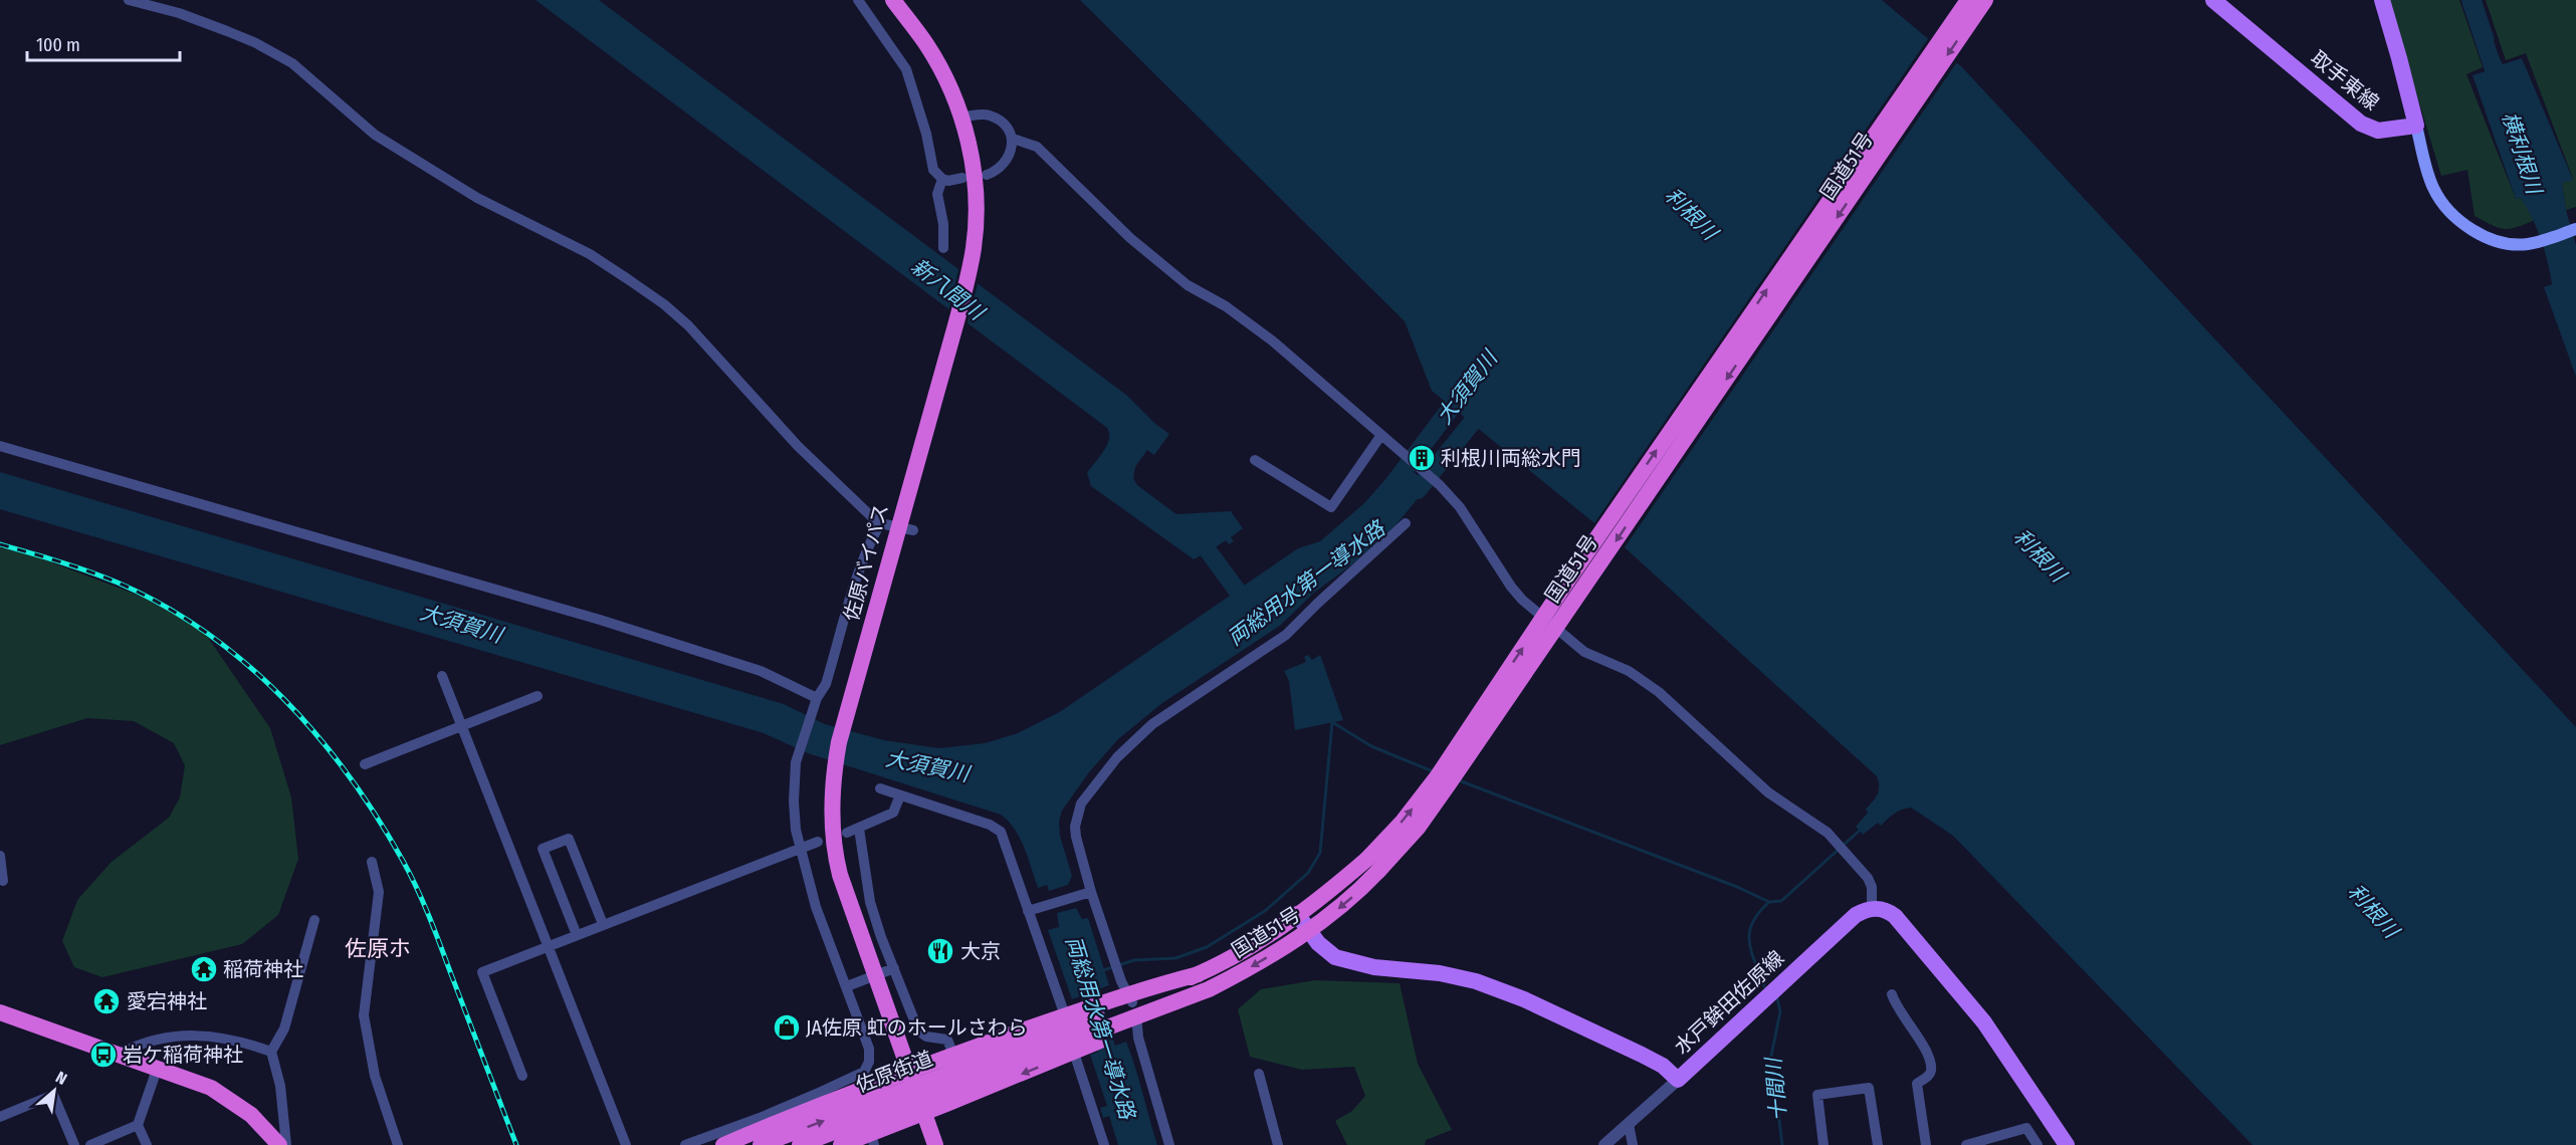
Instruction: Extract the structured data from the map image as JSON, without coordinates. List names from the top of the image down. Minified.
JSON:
{"streets":{"highway":["国道51号","佐原バイパス","佐原街道"],"main road":["取手東線","水戸鉾田佐原線"]},"crossings":[["国道51号","水戸鉾田佐原線"]],"districts":["佐原ホ"],"water":["横利根川","利根川","新八間川","大須賀川","両総用水第一導水路","十間川"],"places":{"building":["利根川両総水門"],"restaurant":["大京"],"temple":["稲荷神社","愛宕神社"],"shop":["JA佐原 虹のホールさわら"],"bus stop":["岩ケ稲荷神社"]},"scale_bar":"100 m","north":"top right"}
